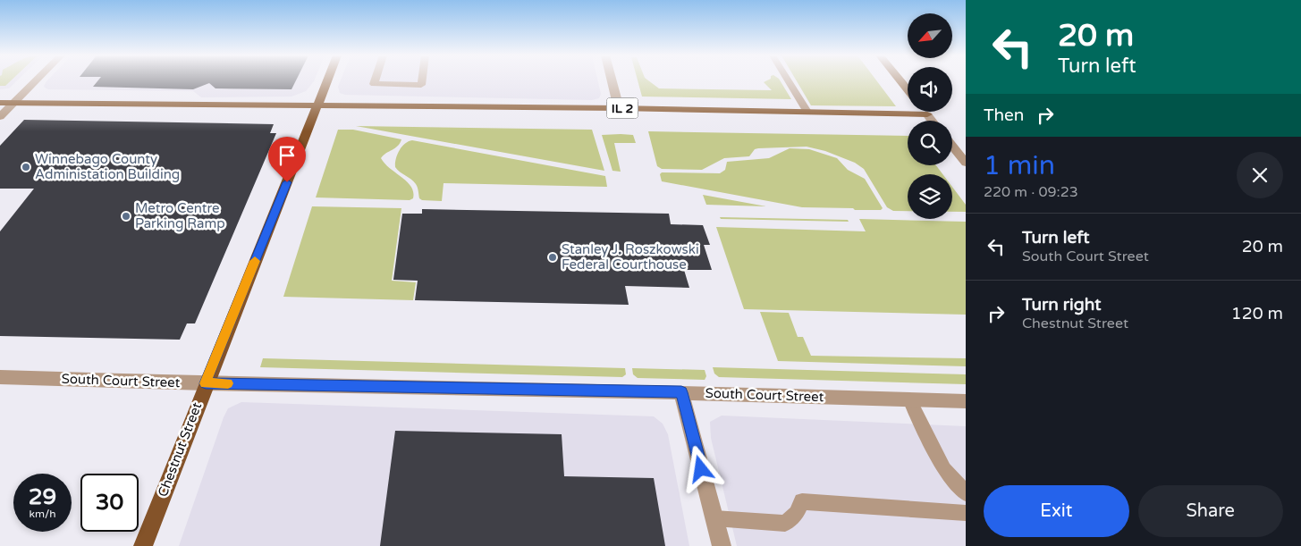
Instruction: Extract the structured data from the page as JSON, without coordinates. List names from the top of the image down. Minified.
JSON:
{"streets":{"main road":["IL 2","Chestnut Street"],"street":["South Court Street"]},"crossings":[["IL 2","Chestnut Street"],["South Court Street","Chestnut Street"]],"places":["Winnebago County Administation Building","Metro Centre Parking Ramp","Stanley J. Roszkowski Federal Courthouse"],"north":"bottom left","page":{"turn":["20 m","Turn left"],"then":"Then","heading":["1 min","220 m · 09:23"],"list":[{"name":"Turn left","note":"South Court Street","value":"20 m"},{"name":"Turn right","note":"Chestnut Street","value":"120 m"}],"speed":"29 km/h","limit":"30","buttons":["Exit","Share"]}}
